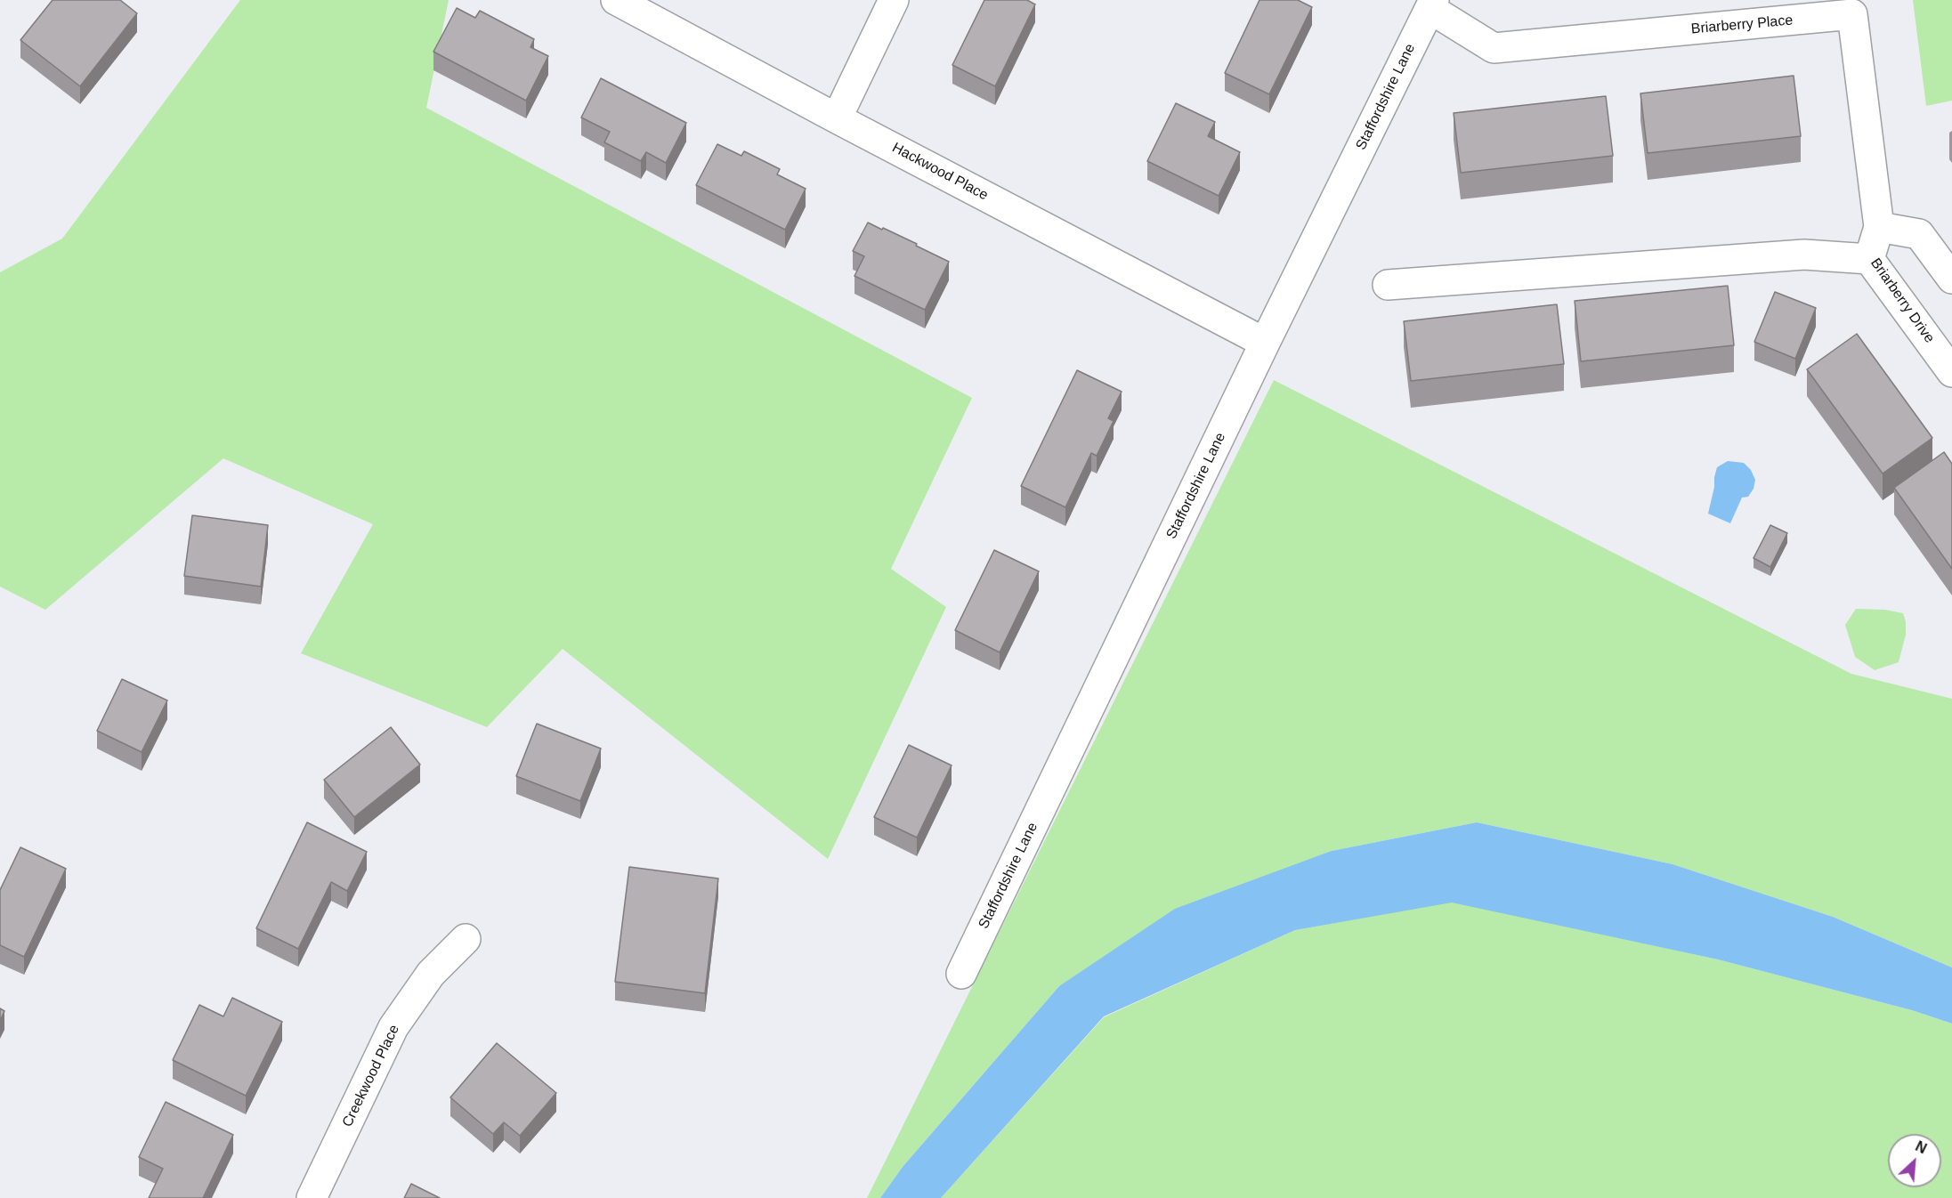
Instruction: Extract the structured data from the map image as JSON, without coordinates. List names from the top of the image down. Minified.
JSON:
{"streets":{"street":["Briarberry Place","Staffordshire Lane","Hackwood Place","Briarberry Drive","Creekwood Place"]},"crossings":[["Briarberry Place","Staffordshire Lane"],["Briarberry Place","Briarberry Drive"],["Staffordshire Lane","Hackwood Place"]],"north":"top right"}
